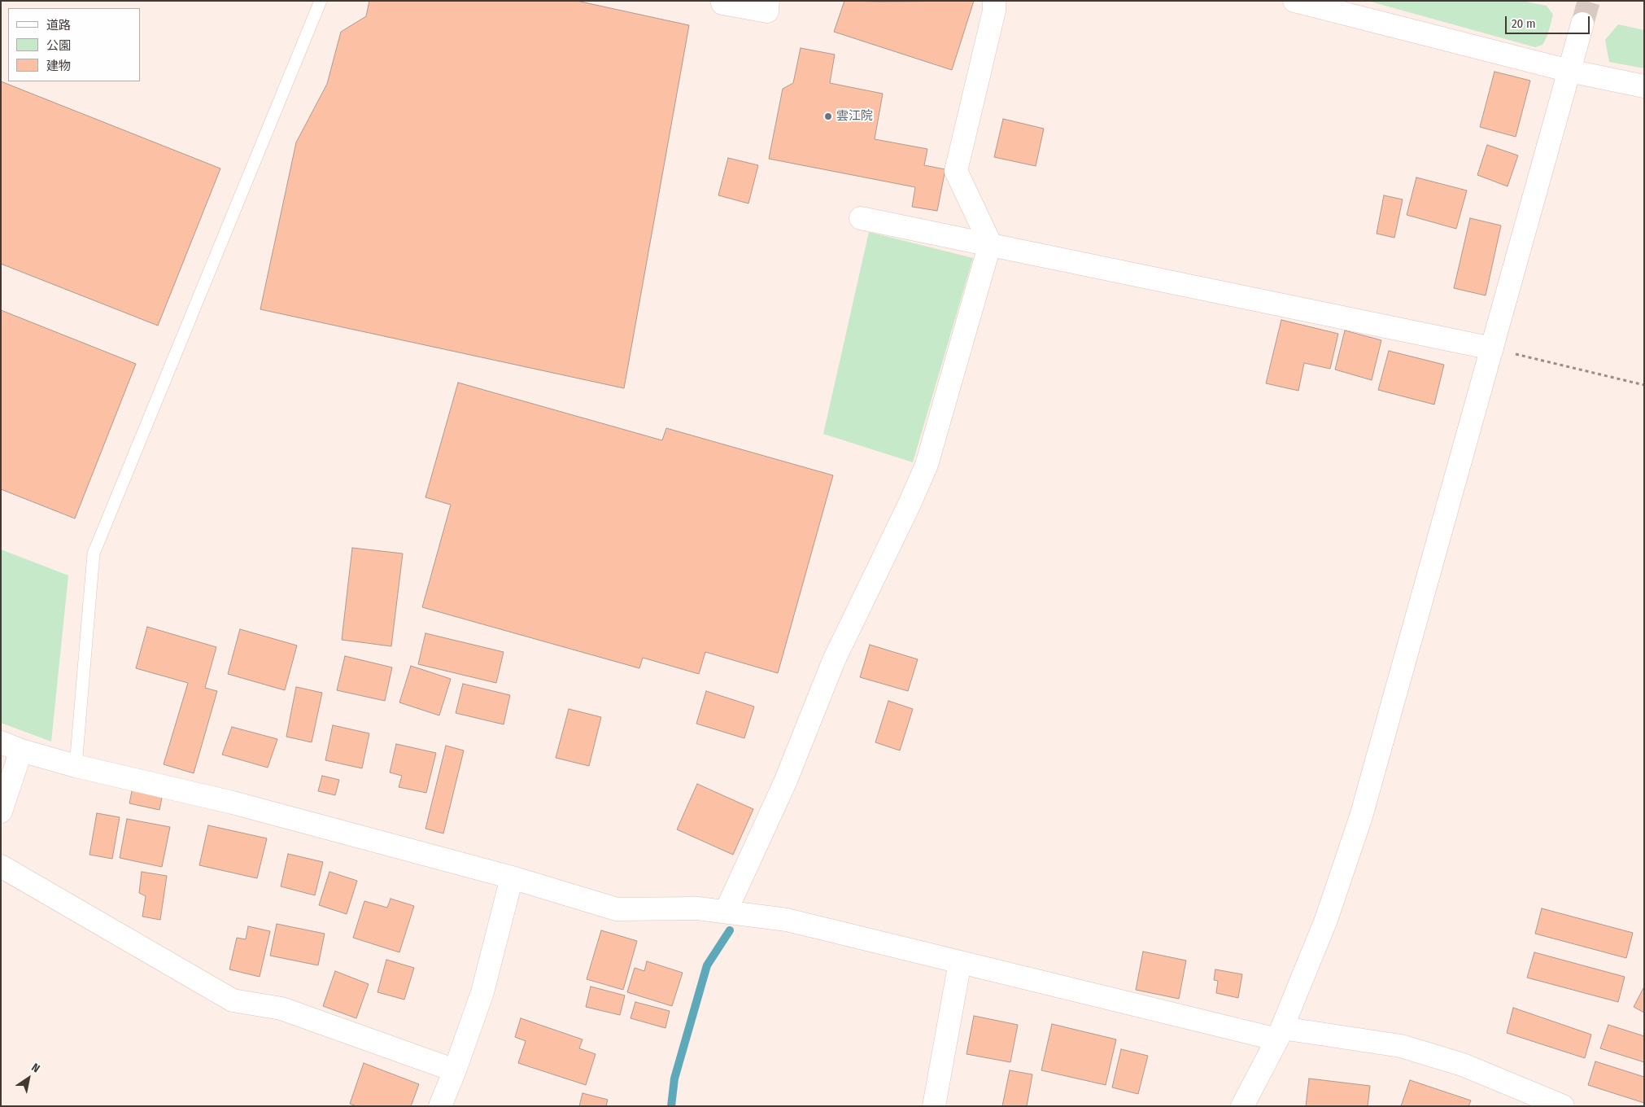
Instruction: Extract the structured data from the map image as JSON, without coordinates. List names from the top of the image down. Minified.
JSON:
{"places":["雲江院"],"legend":["道路","公園","建物"],"scale_bar":"20 m","north":"top right"}
